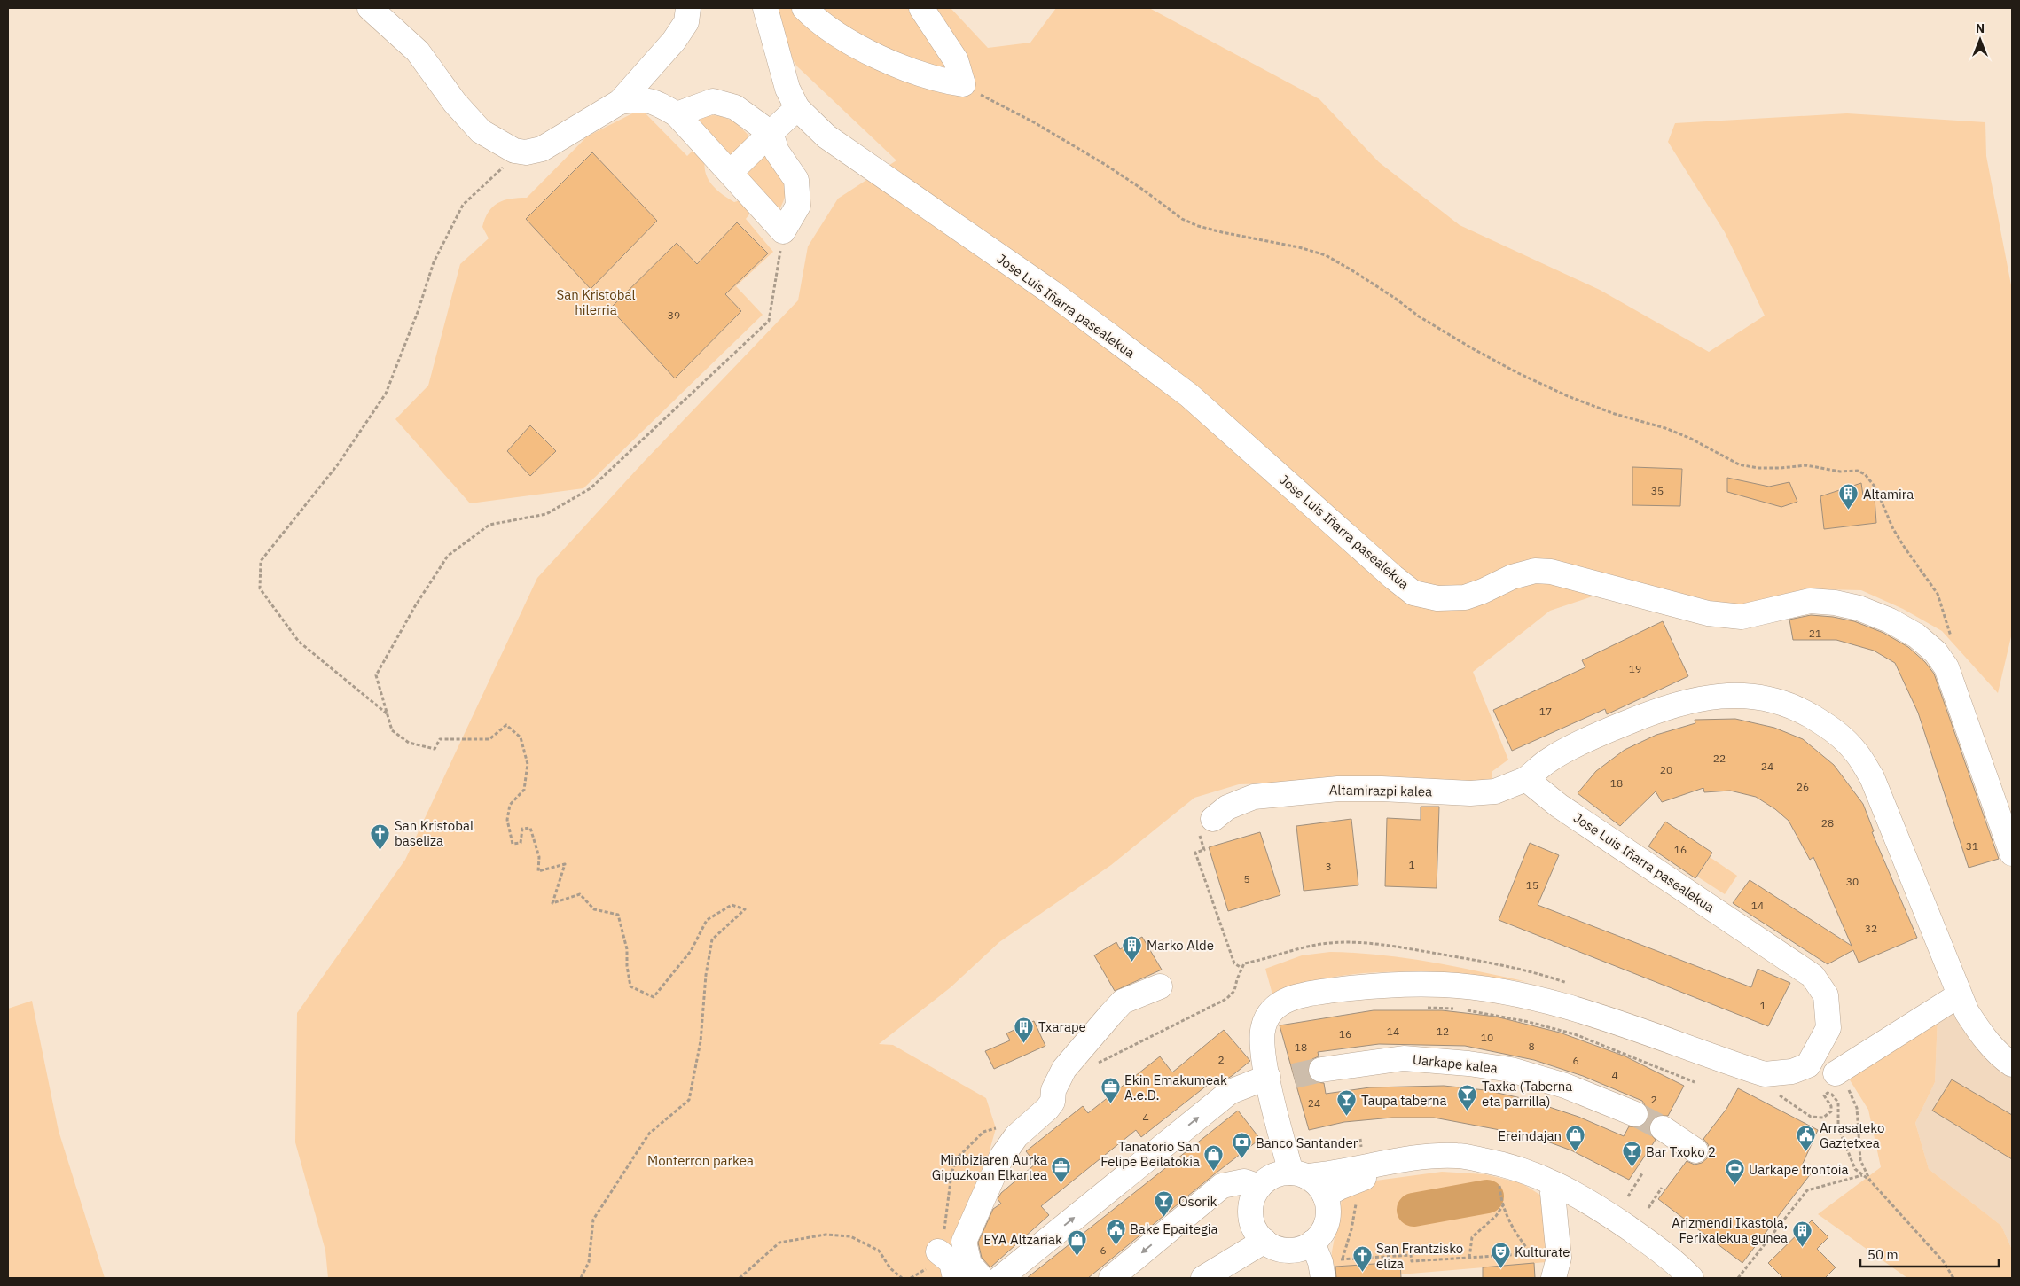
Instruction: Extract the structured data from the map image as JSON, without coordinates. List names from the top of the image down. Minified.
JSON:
{"streets":{"street":["Jose Luis Iñarra pasealekua","Altamirazpi kalea","Uarkape kalea"]},"crossings":[["Jose Luis Iñarra pasealekua","Altamirazpi kalea"]],"parks":["San Kristobal hilerria","Monterron parkea"],"places":{"building":["Altamira","Marko Alde","Txarape","Arizmendi Ikastola, Ferixalekua gunea"],"church":["San Kristobal baseliza","San Frantzisko eliza"],"office":["Ekin Emakumeak A.e.D.","Minbiziaren Aurka Gipuzkoan Elkartea"],"bar":["Taxka (Taberna eta parrilla)","Taupa taberna","Bar Txoko 2","Osorik"],"shop":["Ereindajan","Tanatorio San Felipe Beilatokia","EYA Altzariak"],"public building":["Arrasateko Gaztetxea","Bake Epaitegia"],"bank":["Banco Santander"],"sports":["Uarkape frontoia"],"theatre":["Kulturate"]},"house_numbers":["39","35","21","19","17","22","24","20","18","26","28","31","16","1","3","5","30","15","14","32","1","14","12","16","10","8","18","2","6","4","2","24","4","6"],"scale_bar":"50 m","north":"top"}
